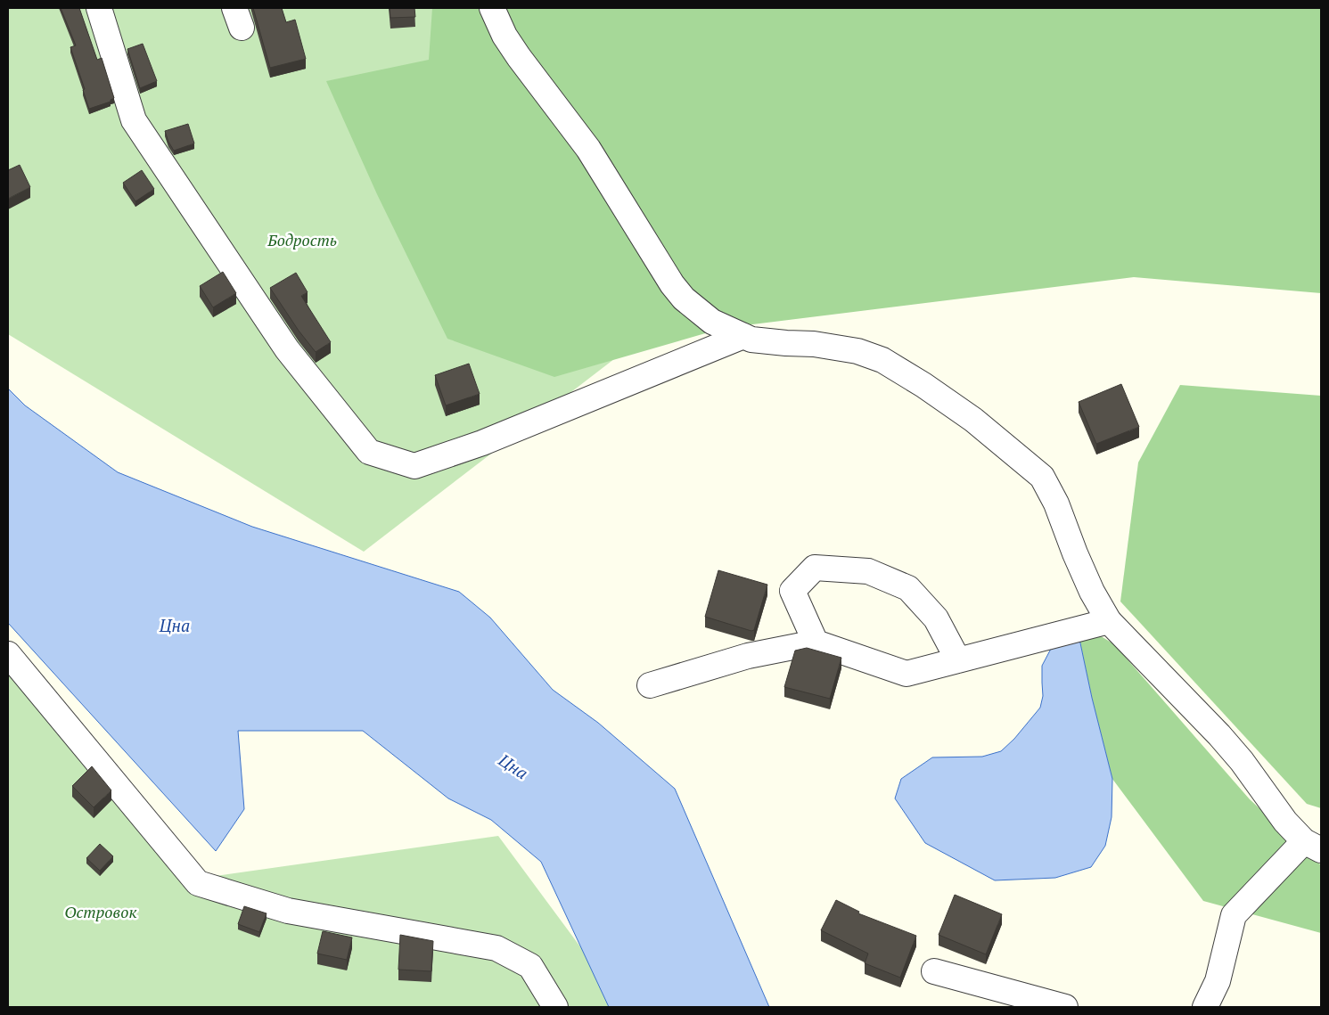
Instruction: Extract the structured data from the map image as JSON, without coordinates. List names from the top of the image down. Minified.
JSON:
{"water":["Цна"],"parks":["Бодрость","Островок"]}
